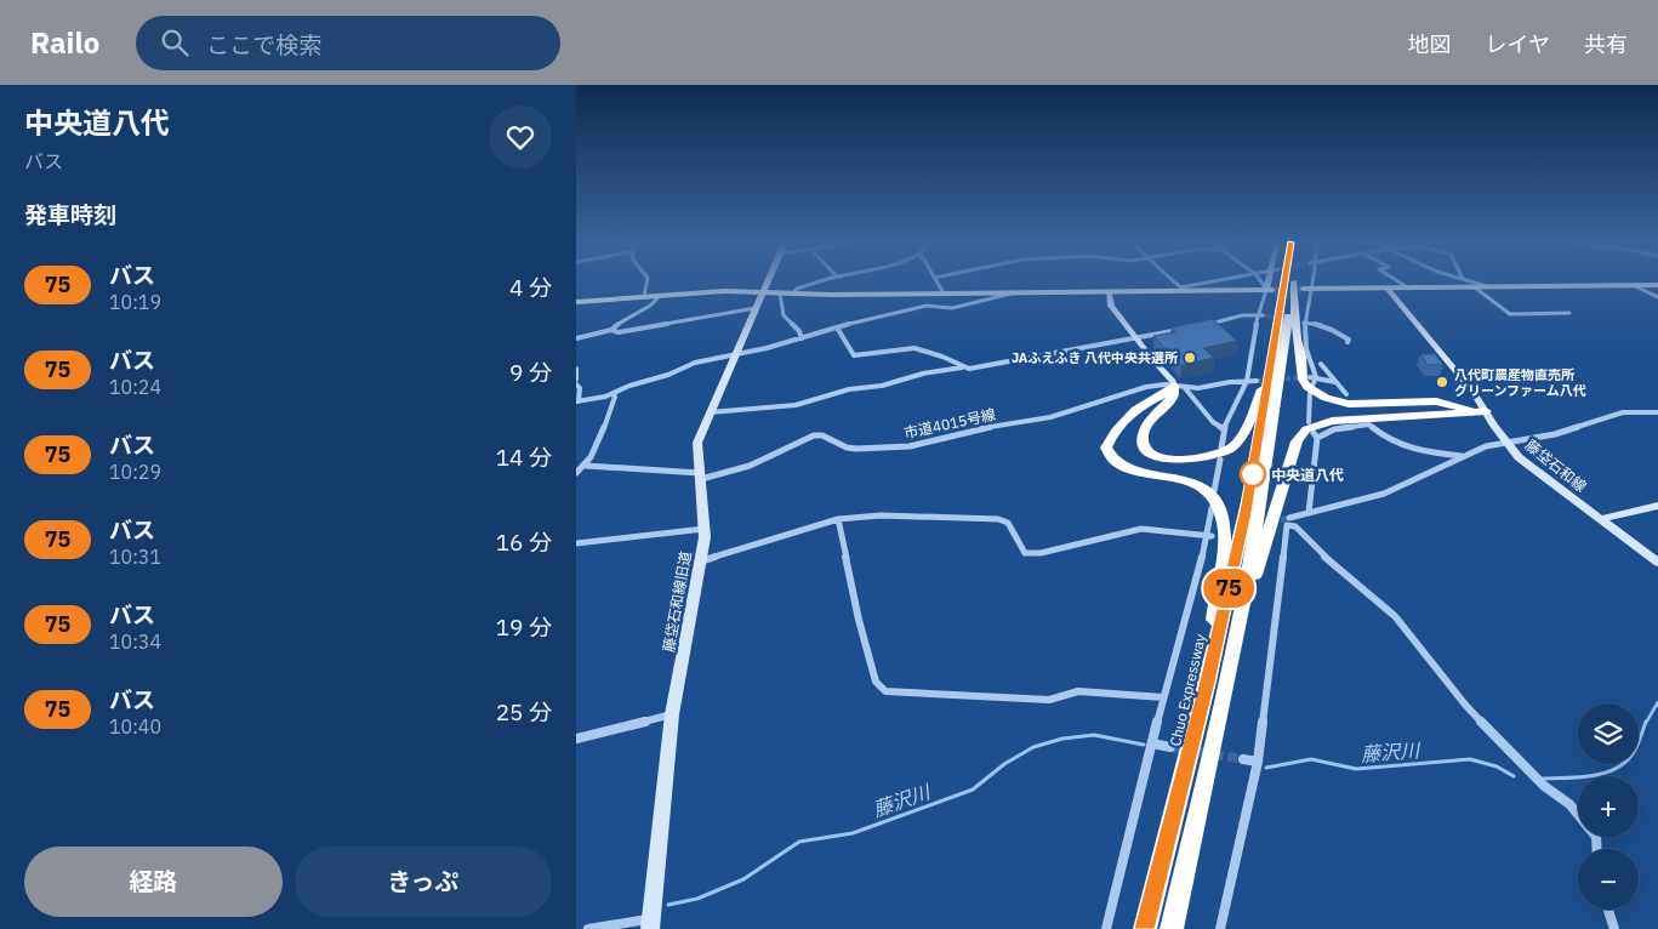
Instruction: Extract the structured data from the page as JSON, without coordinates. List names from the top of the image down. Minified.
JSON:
{"streets":{"highway":["Chuo Expressway"],"main road":["藤垈石和線"],"street":["市道4015号線","藤垈石和線旧道"]},"crossings":[["市道4015号線","藤垈石和線旧道"]],"water":["藤沢川"],"places":["JAふえふき 八代中央共選所","八代町農産物直売所 グリーンファーム八代","中央道八代"],"lines":["bus line 75"],"page":{"header":"Railo","search":"ここで検索","nav":["地図","レイヤ","共有"],"heading":[["中央道八代","バス"],"発車時刻"],"on_map":"75","list":[{"mark":"75","name":"バス","note":"10:19","value":"4 分"},{"mark":"75","name":"バス","note":"10:24","value":"9 分"},{"mark":"75","name":"バス","note":"10:29","value":"14 分"},{"mark":"75","name":"バス","note":"10:31","value":"16 分"},{"mark":"75","name":"バス","note":"10:34","value":"19 分"},{"mark":"75","name":"バス","note":"10:40","value":"25 分"}],"map_buttons":["+","−"],"buttons":["経路","きっぷ"]}}
